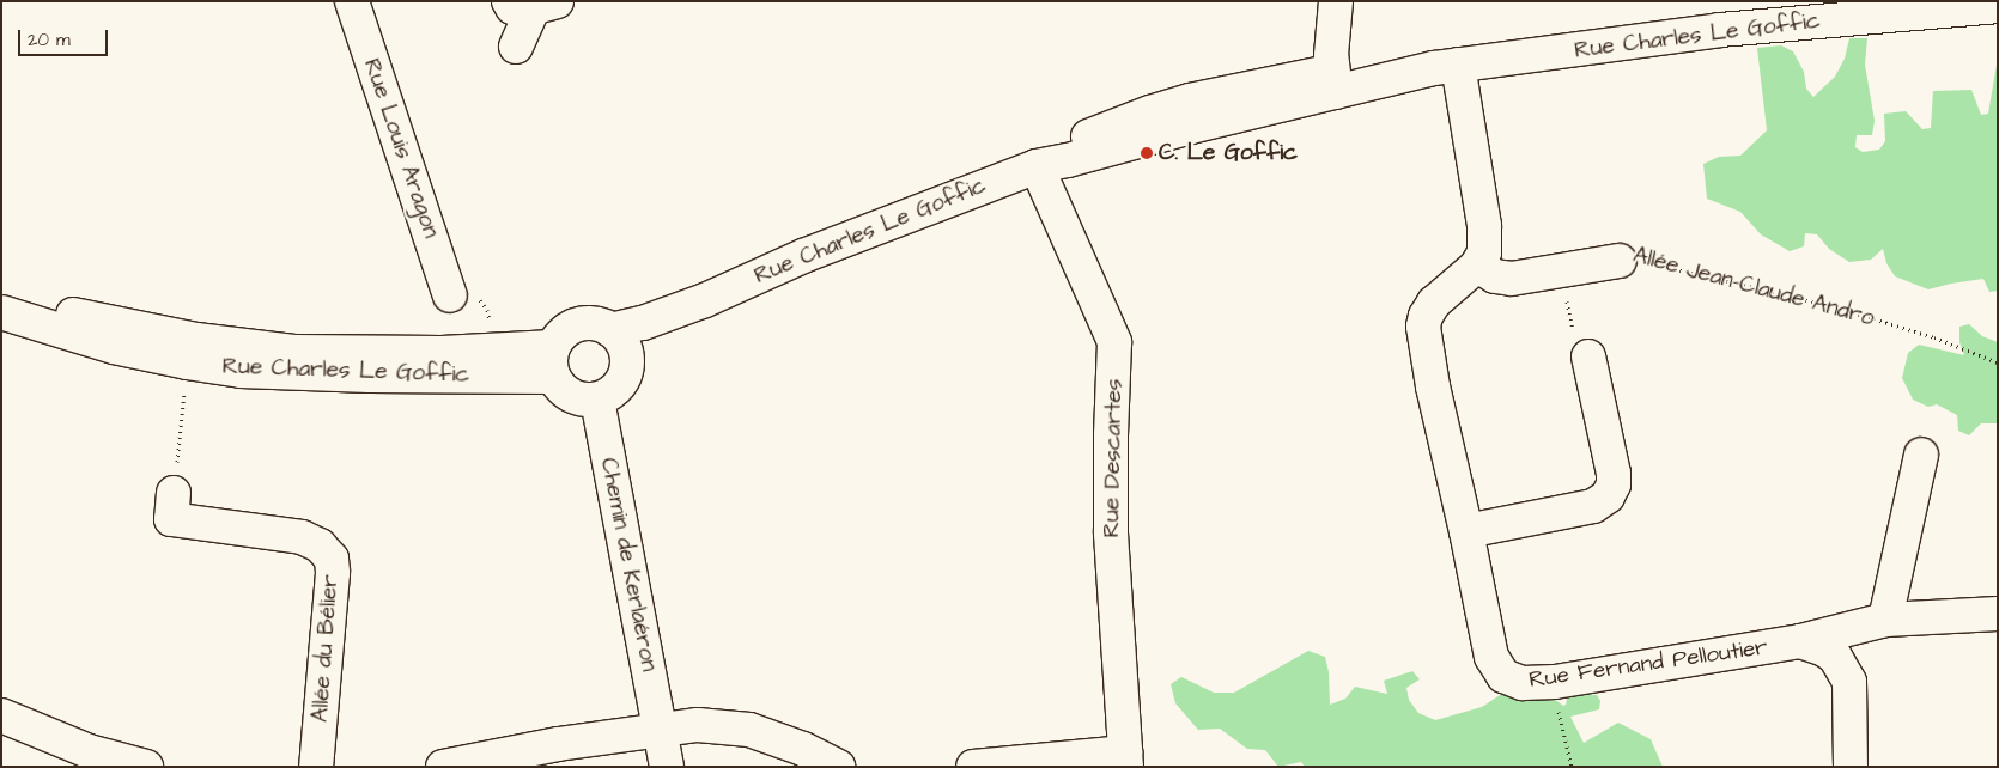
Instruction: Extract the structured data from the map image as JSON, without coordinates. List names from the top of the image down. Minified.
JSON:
{"streets":{"street":["Rue Charles Le Goffic","Rue Louis Aragon","Allée Jean-Claude Andro","Rue Descartes","Chemin de Kerlaéron","Allée du Bélier","Rue Fernand Pelloutier"]},"crossings":[["Rue Charles Le Goffic","Rue Descartes"],["Rue Charles Le Goffic","Chemin de Kerlaéron"],["Allée Jean-Claude Andro","Rue Fernand Pelloutier"]],"places":["C. Le Goffic"],"scale_bar":"20 m"}
